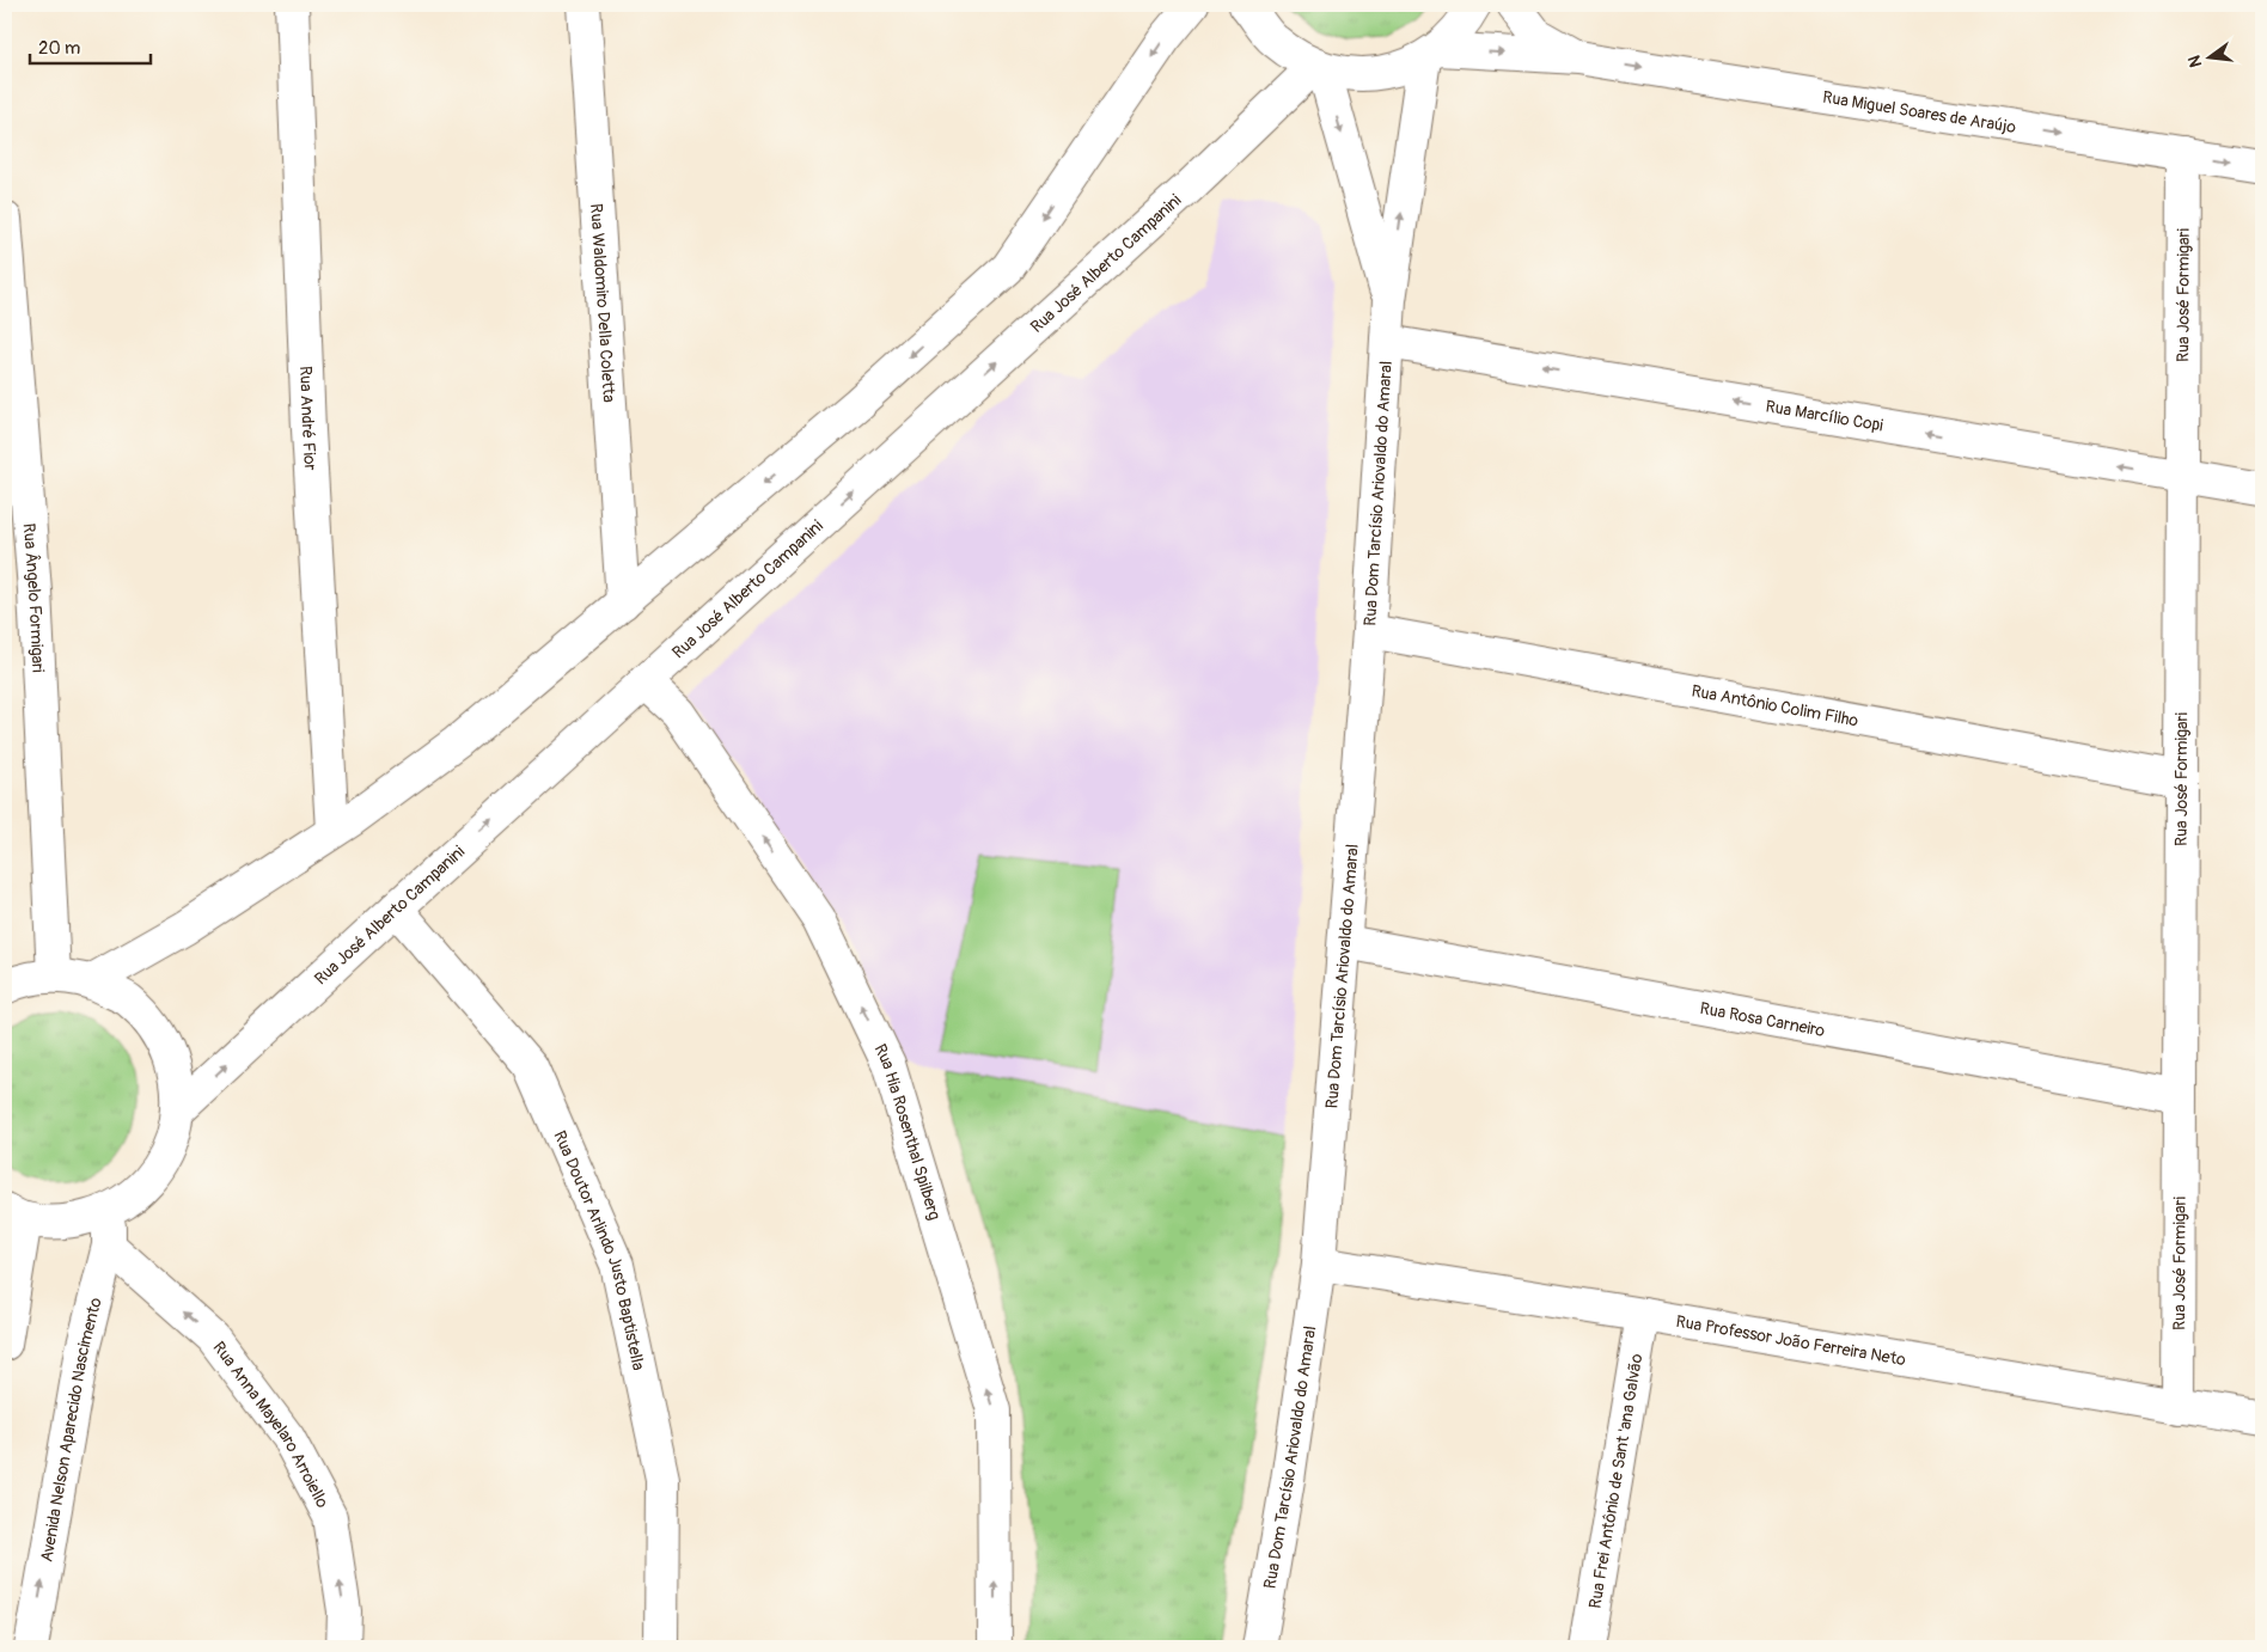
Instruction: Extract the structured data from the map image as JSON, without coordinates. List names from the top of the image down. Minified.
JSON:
{"streets":{"street":["Rua Miguel Soares de Araújo","Rua José Alberto Campanini","Rua José Formigari","Rua Waldomiro Della Coletta","Rua Marcílio Copi","Rua André Fior","Rua Dom Tarcísio Ariovaldo do Amaral","Rua Ângelo Formigari","Rua Antônio Colim Filho","Rua Rosa Carneiro","Rua Hia Rosenthal Spilberg","Rua Doutor Arlindo Justo Baptistella","Rua Professor João Ferreira Neto","Rua Anna Mayelaro Arroiello","Avenida Nelson Aparecido Nascimento","Rua Frei Antônio de Sant 'ana Galvão"]},"crossings":[["Rua Miguel Soares de Araújo","Rua José Formigari"],["Rua Miguel Soares de Araújo","Rua Dom Tarcísio Ariovaldo do Amaral"],["Rua José Alberto Campanini","Rua Dom Tarcísio Ariovaldo do Amaral"],["Rua José Alberto Campanini","Rua Hia Rosenthal Spilberg"],["Rua José Alberto Campanini","Rua Doutor Arlindo Justo Baptistella"],["Rua José Formigari","Rua Marcílio Copi"],["Rua José Formigari","Rua Antônio Colim Filho"],["Rua José Formigari","Rua Rosa Carneiro"],["Rua José Formigari","Rua Professor João Ferreira Neto"],["Rua Marcílio Copi","Rua Dom Tarcísio Ariovaldo do Amaral"],["Rua Dom Tarcísio Ariovaldo do Amaral","Rua Antônio Colim Filho"],["Rua Dom Tarcísio Ariovaldo do Amaral","Rua Rosa Carneiro"],["Rua Dom Tarcísio Ariovaldo do Amaral","Rua Professor João Ferreira Neto"],["Rua Professor João Ferreira Neto","Rua Frei Antônio de Sant 'ana Galvão"],["Rua Anna Mayelaro Arroiello","Avenida Nelson Aparecido Nascimento"]],"one_way":["Rua Miguel Soares de Araújo","Rua Marcílio Copi","Rua Hia Rosenthal Spilberg","Rua Anna Mayelaro Arroiello","Avenida Nelson Aparecido Nascimento"],"scale_bar":"20 m","north":"left"}
